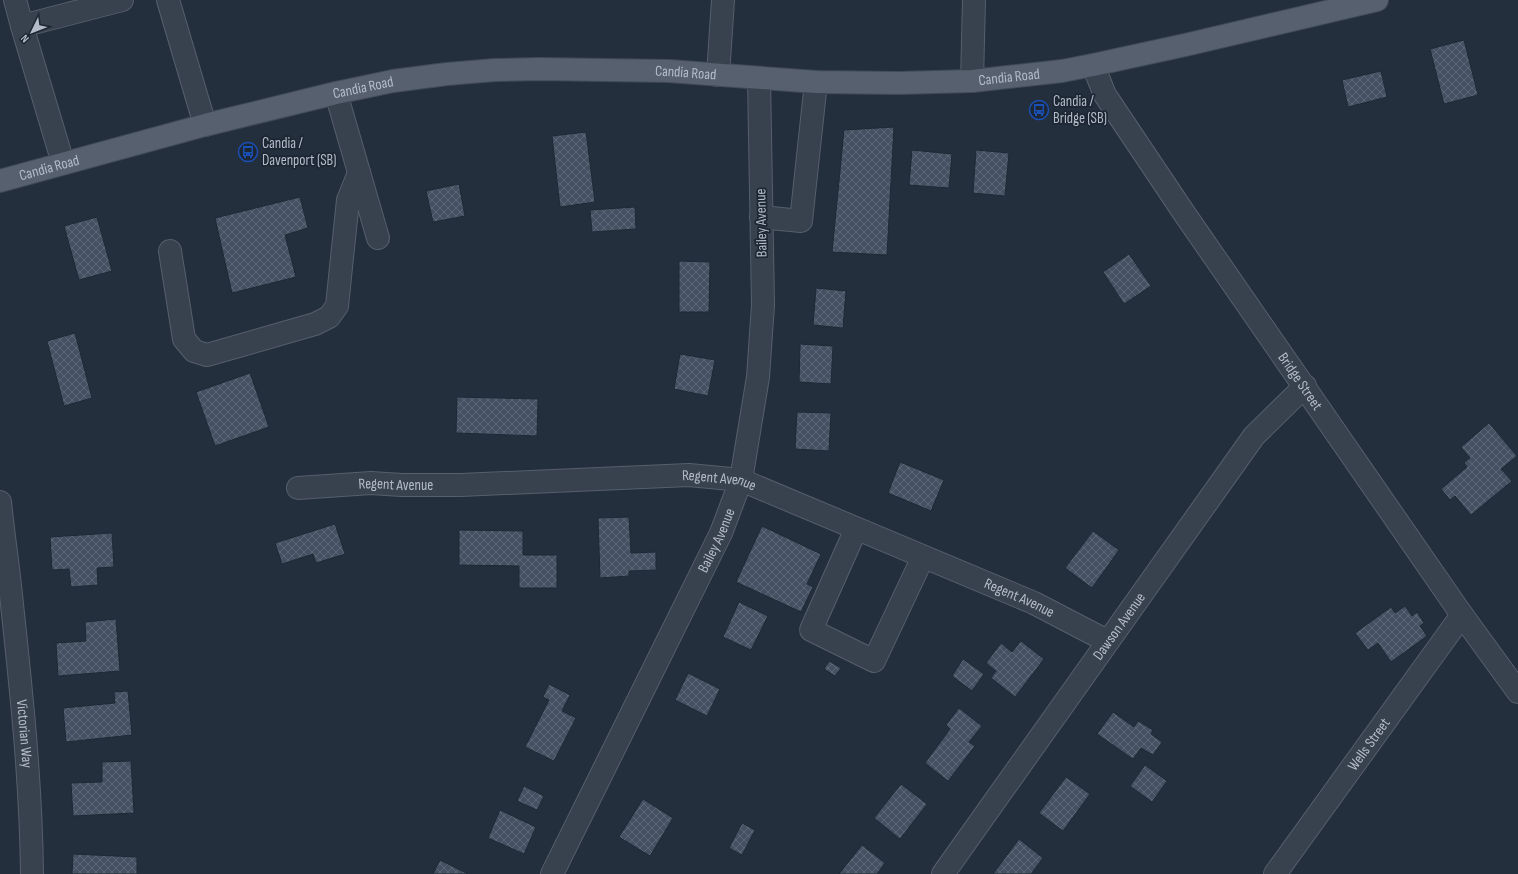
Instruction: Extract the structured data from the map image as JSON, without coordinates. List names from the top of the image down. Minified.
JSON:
{"streets":{"main road":["Candia Road"],"street":["Bailey Avenue","Bridge Street","Regent Avenue","Dawson Avenue","Victorian Way","Wells Street"]},"crossings":[["Candia Road","Bailey Avenue"],["Candia Road","Bridge Street"],["Bailey Avenue","Regent Avenue"],["Bridge Street","Dawson Avenue"],["Bridge Street","Wells Street"],["Regent Avenue","Dawson Avenue"]],"places":{"bus stop":["Candia / Bridge (SB)","Candia / Davenport (SB)"]},"north":"bottom left"}
